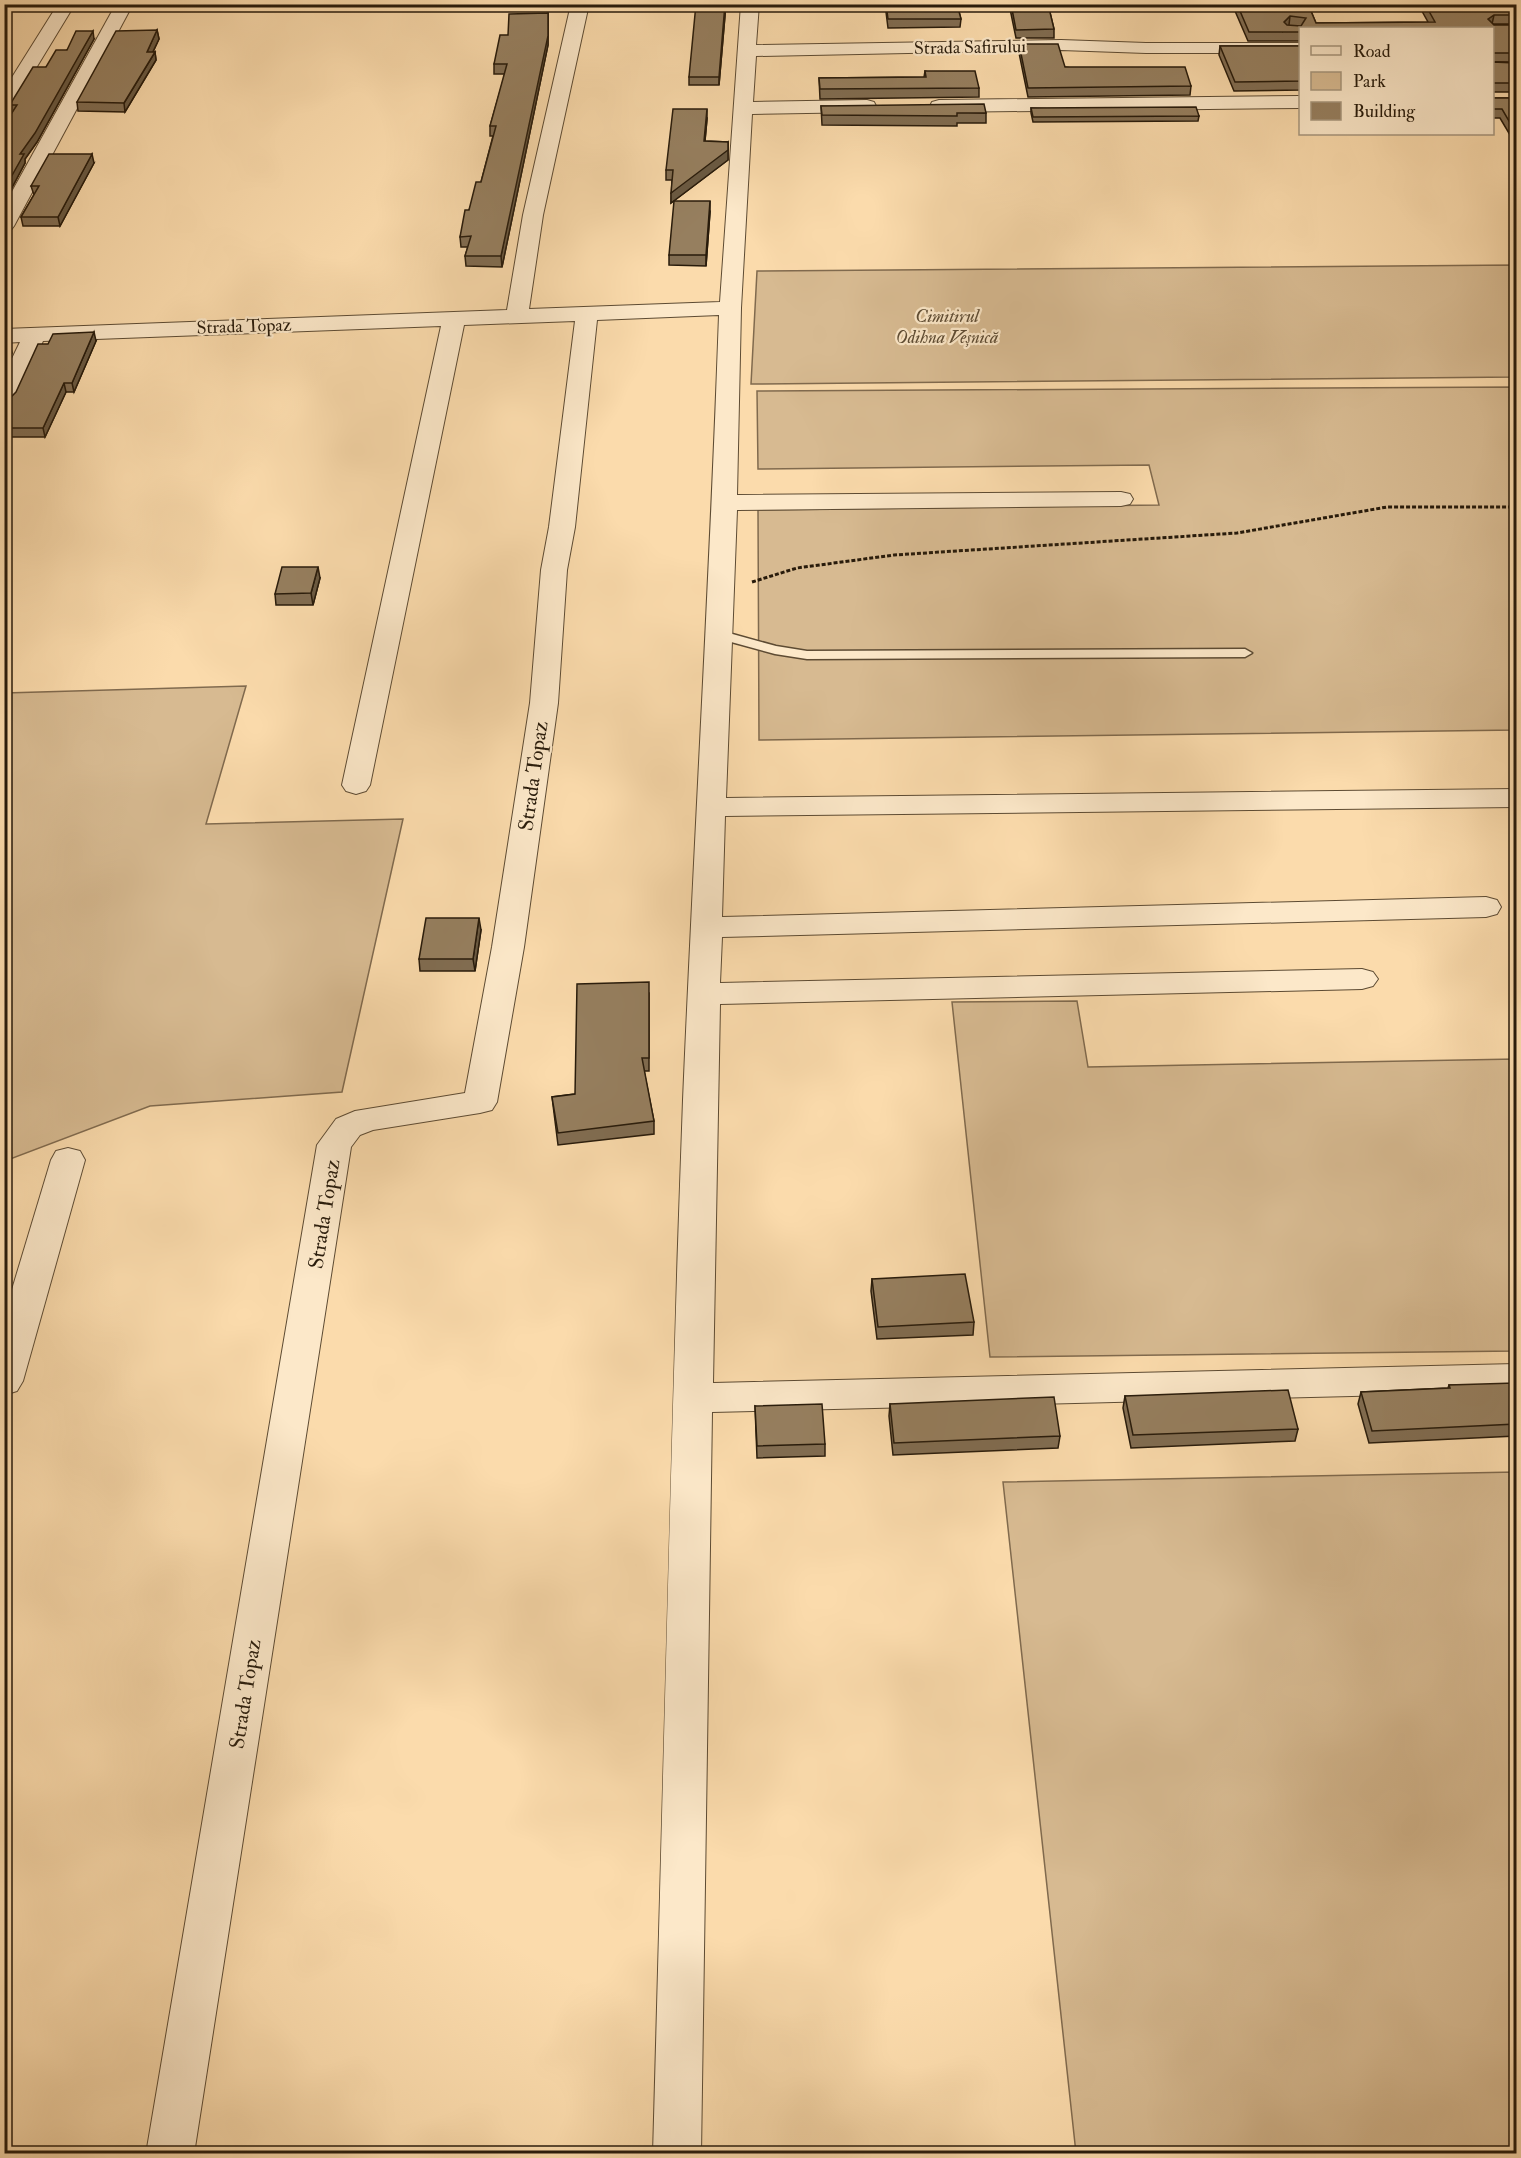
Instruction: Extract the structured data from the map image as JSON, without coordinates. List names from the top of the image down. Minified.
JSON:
{"streets":{"street":["Strada Safirului","Strada Topaz"]},"parks":["Cimitirul Odihna Veșnică"],"legend":["Road","Park","Building"]}
